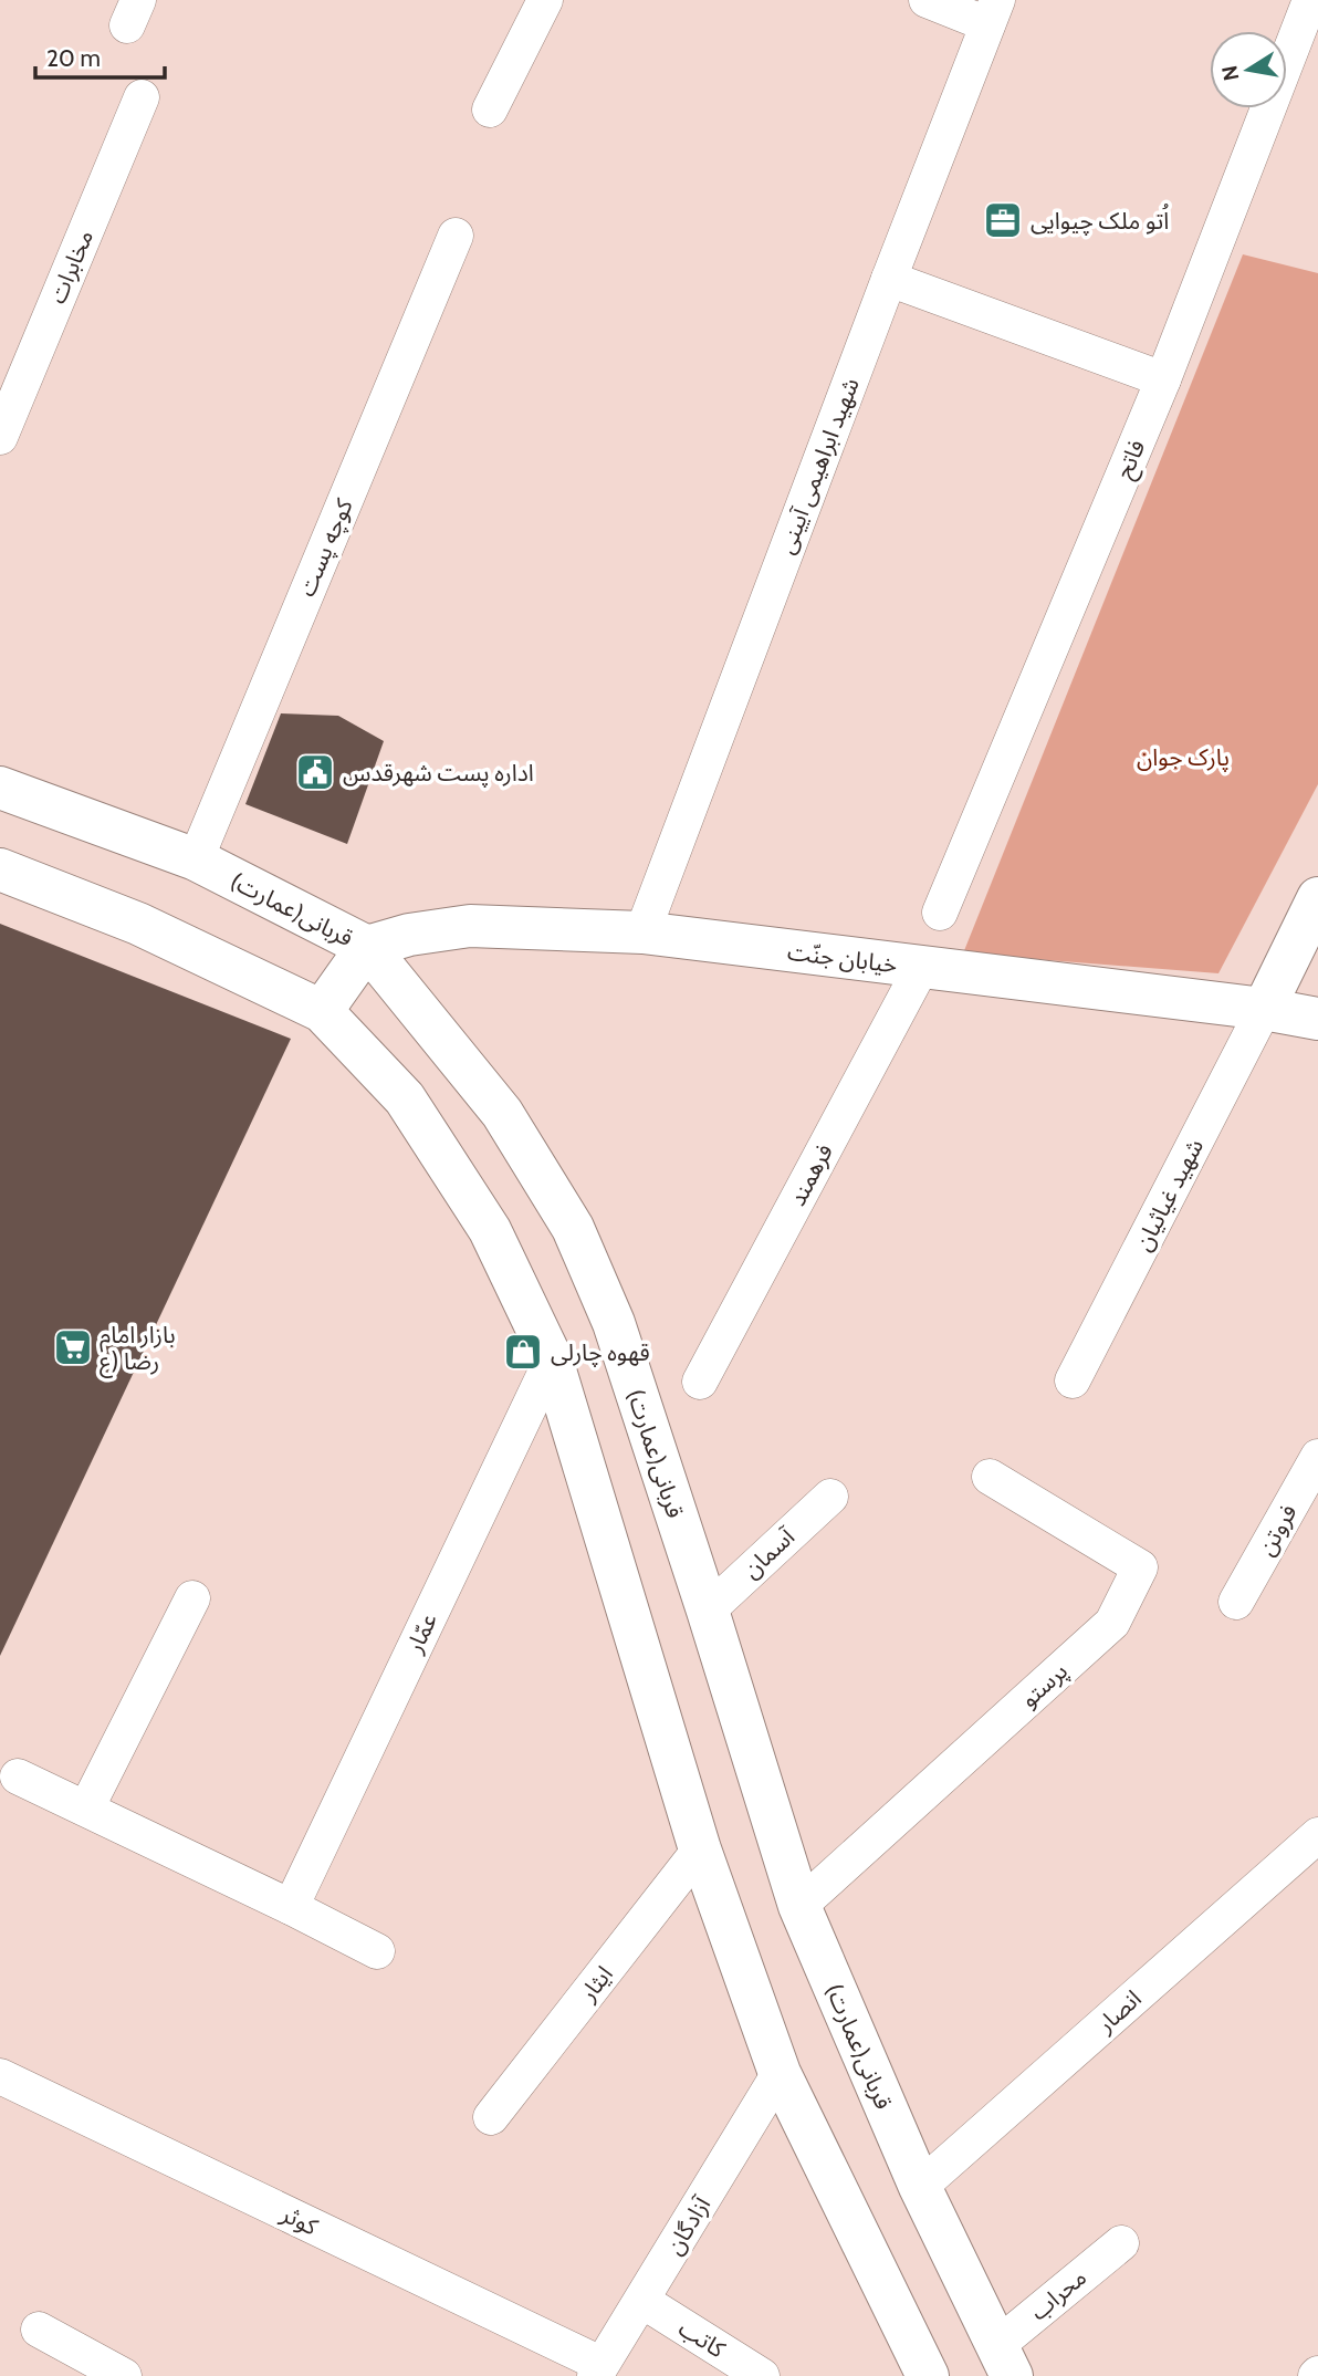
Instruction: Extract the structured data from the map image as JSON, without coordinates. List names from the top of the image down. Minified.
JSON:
{"streets":{"main road":["(عمارت)قربانی","خیابان جنّت"],"street":["مخابرات","فاتح","شهید ابراهیمی آیینی","کوچه پست","فرهمند","شهید غیاثیان","فروتن","آسمان","عمّار","پرستو","ایثار","انصار","کوثر","آزادگان","محراب","کاتب"]},"crossings":[["شهید ابراهیمی آیینی","خیابان جنّت"],["کوچه پست","(عمارت)قربانی"],["(عمارت)قربانی","خیابان جنّت"],["(عمارت)قربانی","آسمان"],["(عمارت)قربانی","پرستو"],["(عمارت)قربانی","انصار"],["(عمارت)قربانی","محراب"],["خیابان جنّت","فرهمند"],["خیابان جنّت","شهید غیاثیان"],["کوثر","آزادگان"],["آزادگان","کاتب"]],"parks":["پارک جوان"],"places":{"office":["اُتو ملک چیوایی"],"public building":["اداره پست شهرقدس"],"supermarket":["بازار امام رضا (ع"],"shop":["قهوه چارلی"]},"scale_bar":"20 m","north":"left"}
